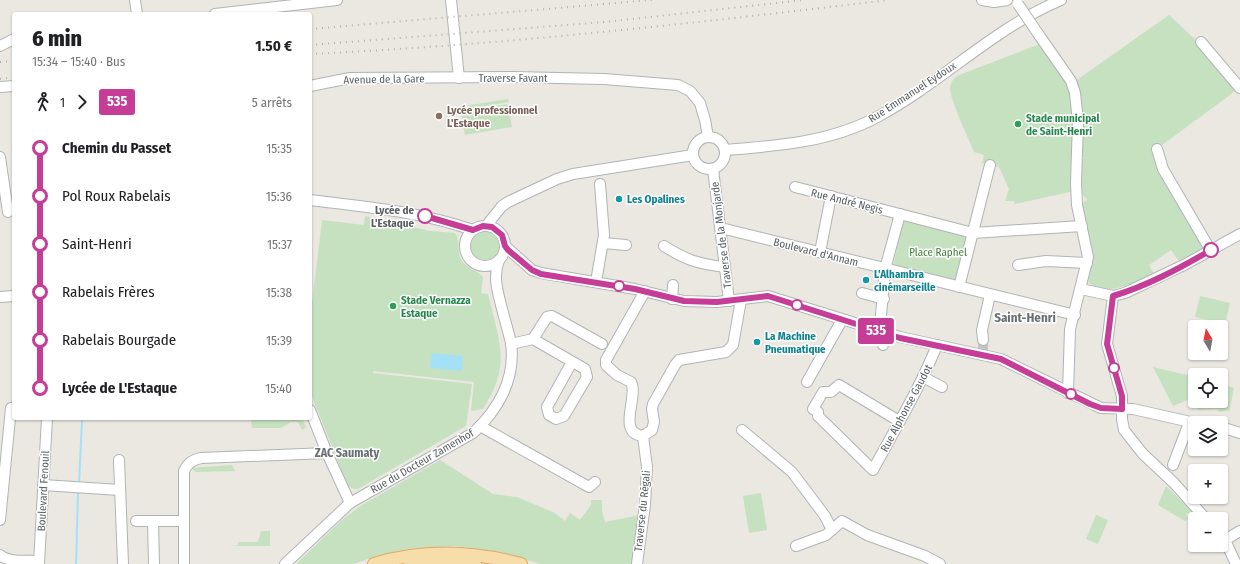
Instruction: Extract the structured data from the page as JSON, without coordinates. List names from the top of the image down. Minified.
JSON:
{"streets":{"street":["Traverse Favant","Avenue de la Gare","Rue Emmanuel Eydoux","Rue André Negis","Traverse de la Monjarde","Boulevard d'Annam","Rue Alphonse Gaudot","Rue du Docteur Zamenhof","Boulevard Fenouil","Traverse du Régali"]},"crossings":[["Traverse Favant","Avenue de la Gare"],["Traverse Favant","Rue Emmanuel Eydoux"],["Traverse Favant","Traverse de la Monjarde"],["Rue Emmanuel Eydoux","Traverse de la Monjarde"],["Traverse de la Monjarde","Boulevard d'Annam"]],"districts":["Saint-Henri","ZAC Saumaty"],"parks":["Place Raphel"],"places":["Lycée professionnel L'Estaque","Stade municipal de Saint-Henri","Les Opalines","Lycée de L'Estaque","L'Alhambra cinémarseille","Stade Vernazza Estaque","La Machine Pneumatique"],"lines":["bus line 535"],"north":"top","page":{"on_map":"535","heading":["6 min","15:34 – 15:40 · Bus","1.50 €"],"legs":["1","535","5 arrêts"],"list":[{"name":"Chemin du Passet","value":"15:35"},{"name":"Pol Roux Rabelais","value":"15:36"},{"name":"Saint-Henri","value":"15:37"},{"name":"Rabelais Frères","value":"15:38"},{"name":"Rabelais Bourgade","value":"15:39"},{"name":"Lycée de L'Estaque","value":"15:40"}],"map_buttons":["+","−"]}}
